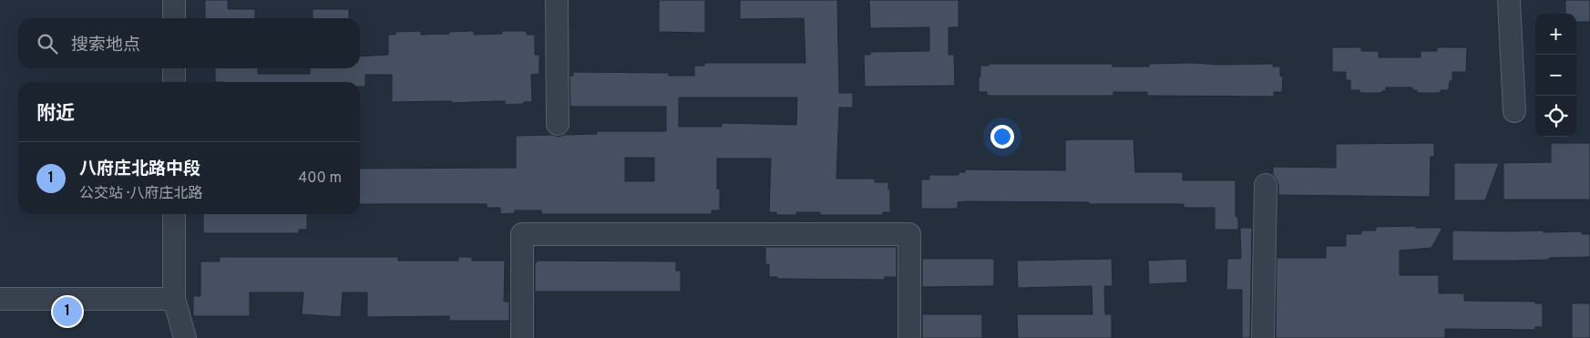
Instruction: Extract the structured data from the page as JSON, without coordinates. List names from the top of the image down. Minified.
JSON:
{"page":{"map_buttons":["+","−"],"search":"搜索地点","heading":"附近","list":[{"mark":"1","name":"八府庄北路中段","note":"公交站 · 八府庄北路","value":"400 m"}],"pins":"1"}}
